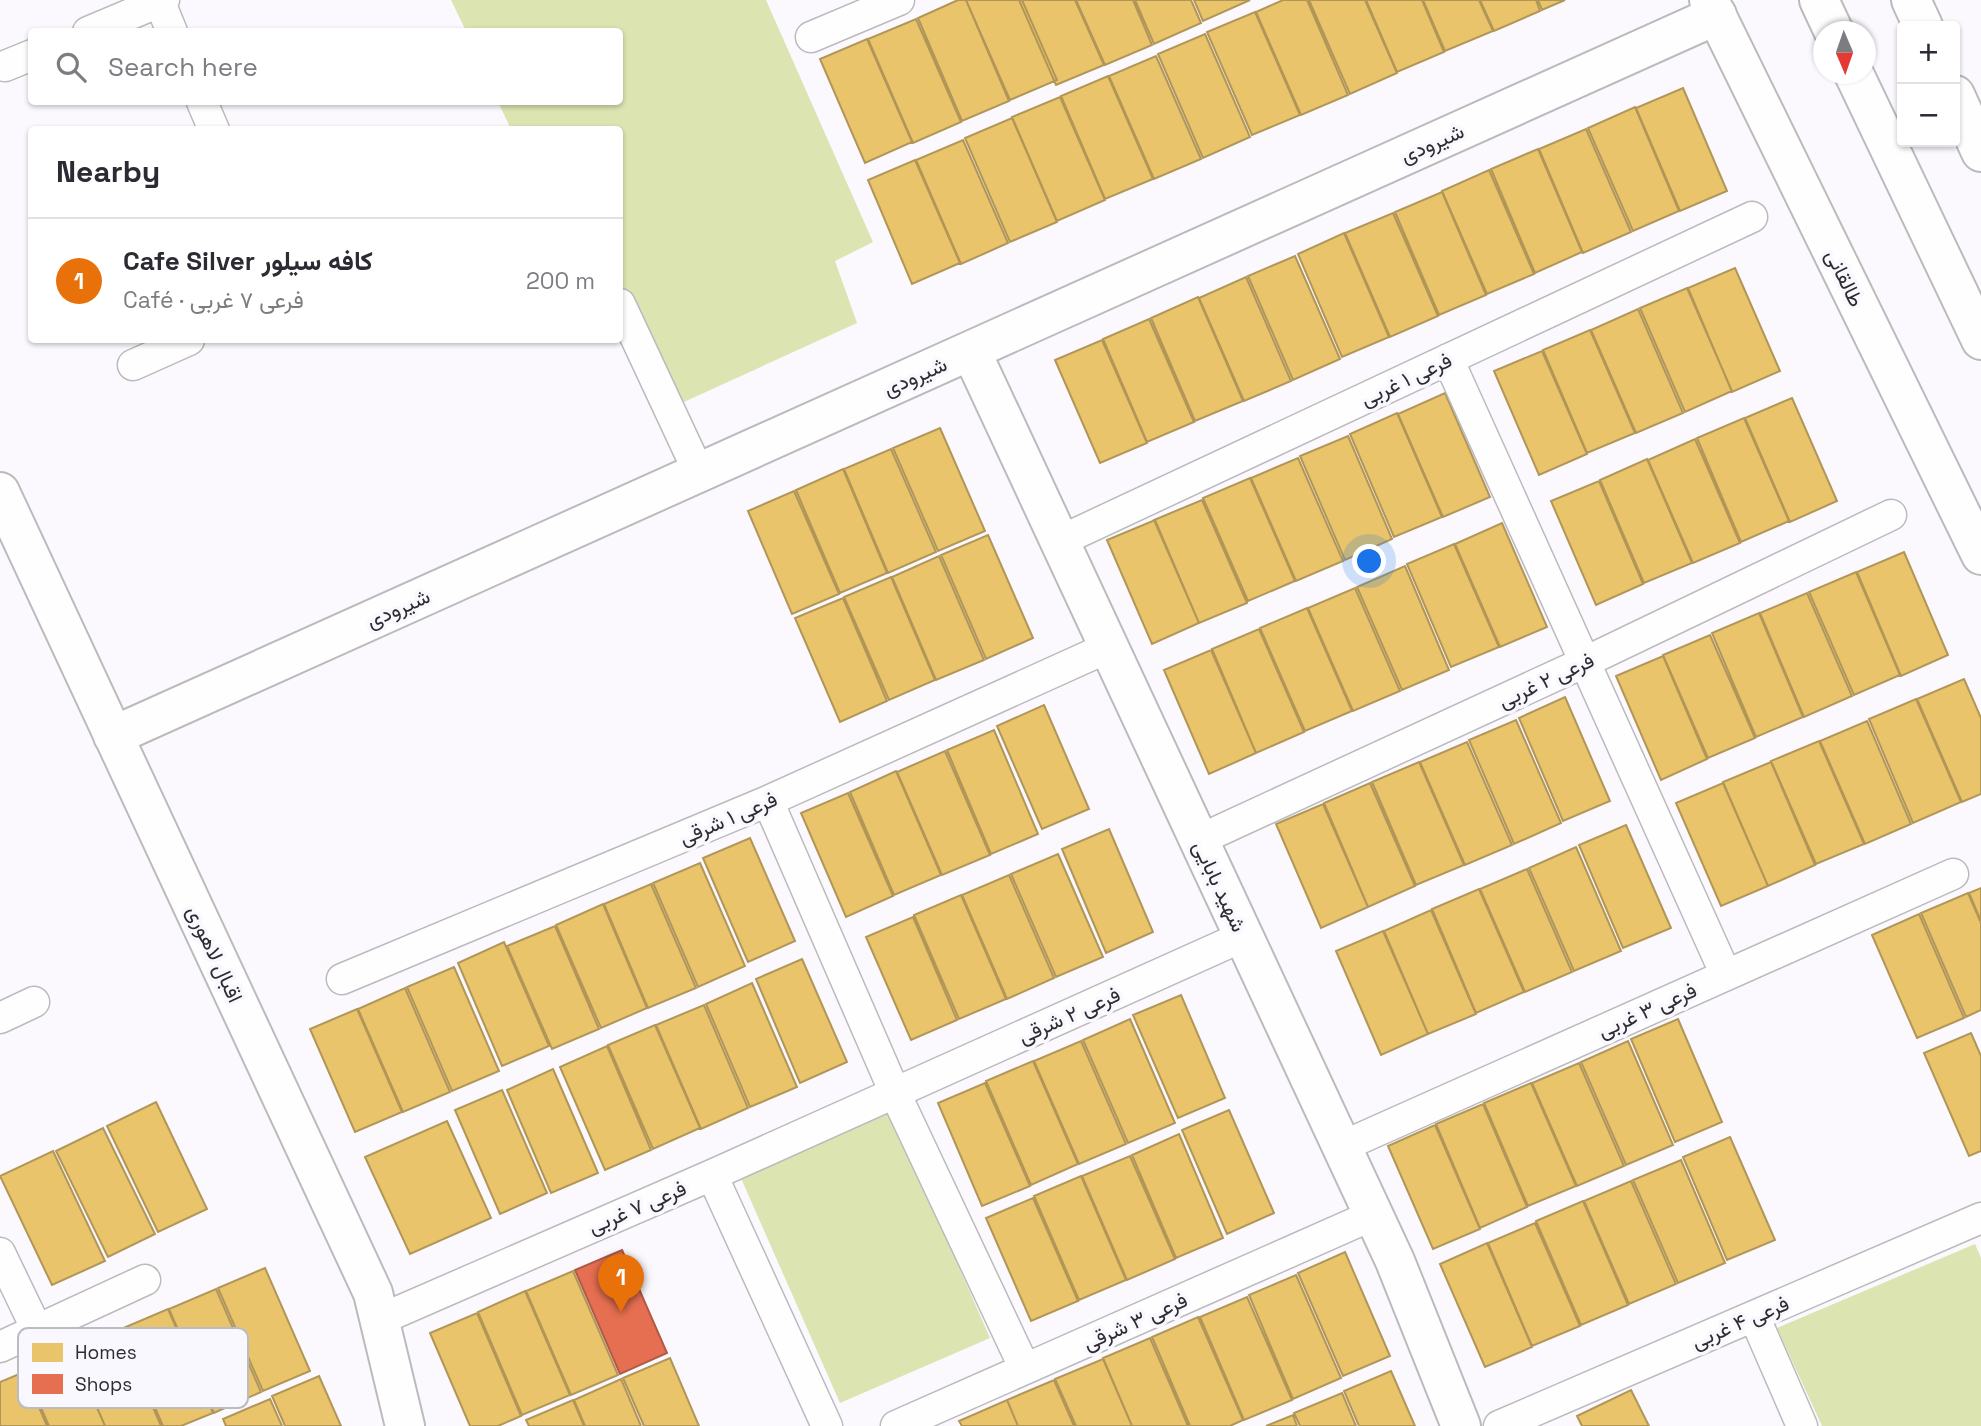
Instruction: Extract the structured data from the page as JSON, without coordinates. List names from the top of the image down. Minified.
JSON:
{"streets":{"street":["شیرودی","طالقانی","فرعی ۱ غربی","فرعی ۲ غربی","فرعی ۱ شرقی","شهید بابایی","اقبال لاهوری","فرعی ۳ غربی","فرعی ۲ شرقی","فرعی ۷ غربی","فرعی ۳ شرقی","فرعی ۴ غربی"]},"crossings":[["شیرودی","طالقانی"],["شیرودی","شهید بابایی"],["شیرودی","اقبال لاهوری"],["فرعی ۱ غربی","شهید بابایی"],["فرعی ۲ غربی","شهید بابایی"],["فرعی ۱ شرقی","شهید بابایی"],["شهید بابایی","فرعی ۳ غربی"],["شهید بابایی","فرعی ۲ شرقی"],["شهید بابایی","فرعی ۳ شرقی"],["اقبال لاهوری","فرعی ۷ غربی"],["فرعی ۲ شرقی","فرعی ۷ غربی"]],"legend":["Homes","Shops"],"north":"bottom","page":{"map_buttons":["+","−"],"search":"Search here","heading":"Nearby","list":[{"mark":"1","name":"Cafe Silver کافه سیلور","note":"Café · فرعی ۷ غربی","value":"200 m"}],"pins":"1"}}
